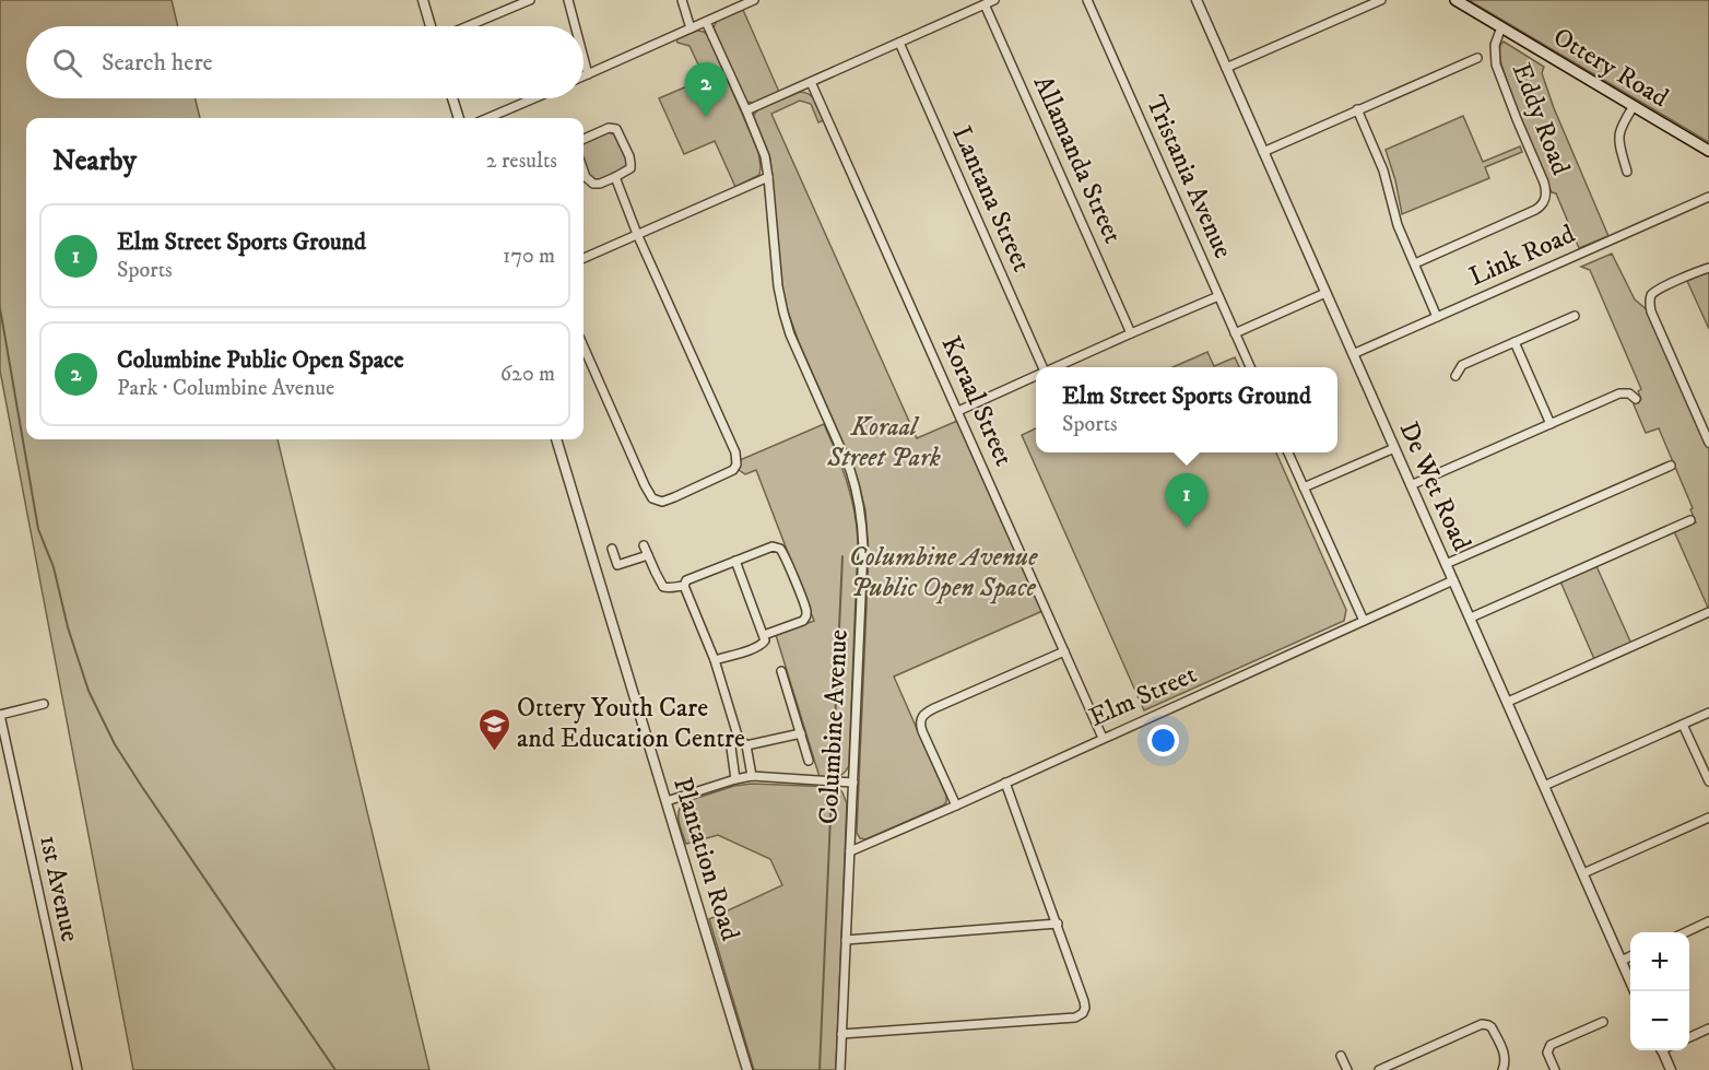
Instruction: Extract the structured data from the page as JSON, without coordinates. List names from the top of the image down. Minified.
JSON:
{"streets":{"main road":["Ottery Road"],"street":["Eddy Road","Allamanda Street","Tristania Avenue","Lantana Street","Link Road","Koraal Street","De Wet Road","Elm Street","Columbine Avenue","Plantation Road","1st Avenue"]},"crossings":[["Ottery Road","Eddy Road"],["Link Road","De Wet Road"],["Koraal Street","Elm Street"],["De Wet Road","Elm Street"],["Elm Street","Columbine Avenue"]],"parks":["Koraal Street Park","Columbine Avenue Public Open Space"],"places":{"school or university":["Ottery Youth Care and Education Centre"]},"page":{"search":"Search here","pins":["2","1"],"heading":["Nearby","2 results"],"list":[{"mark":"1","name":"Elm Street Sports Ground","note":"Sports","value":"170 m"},{"mark":"2","name":"Columbine Public Open Space","note":"Park · Columbine Avenue","value":"620 m"}],"popup":["Elm Street Sports Ground","Sports"],"map_buttons":["+","−"]}}
